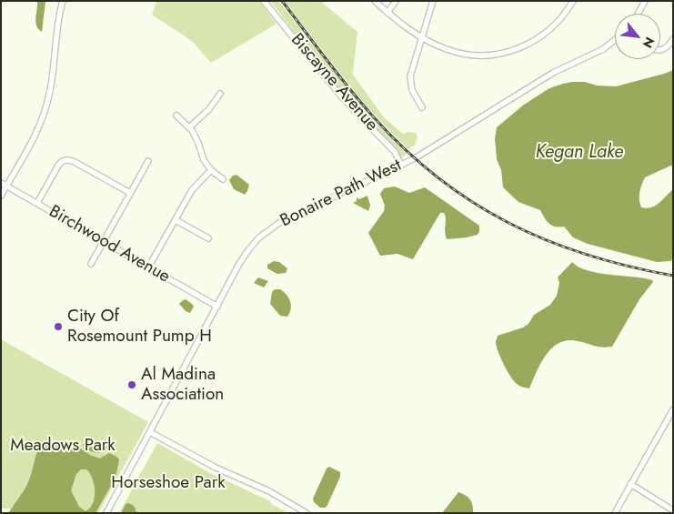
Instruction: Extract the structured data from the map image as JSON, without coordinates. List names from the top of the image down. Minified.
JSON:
{"streets":{"street":["Biscayne Avenue","Bonaire Path West","Birchwood Avenue"]},"crossings":[["Biscayne Avenue","Bonaire Path West"],["Bonaire Path West","Birchwood Avenue"]],"water":["Kegan Lake"],"parks":["Meadows Park","Horseshoe Park"],"places":["City Of Rosemount Pump H","Al Madina Association"],"north":"bottom right"}
